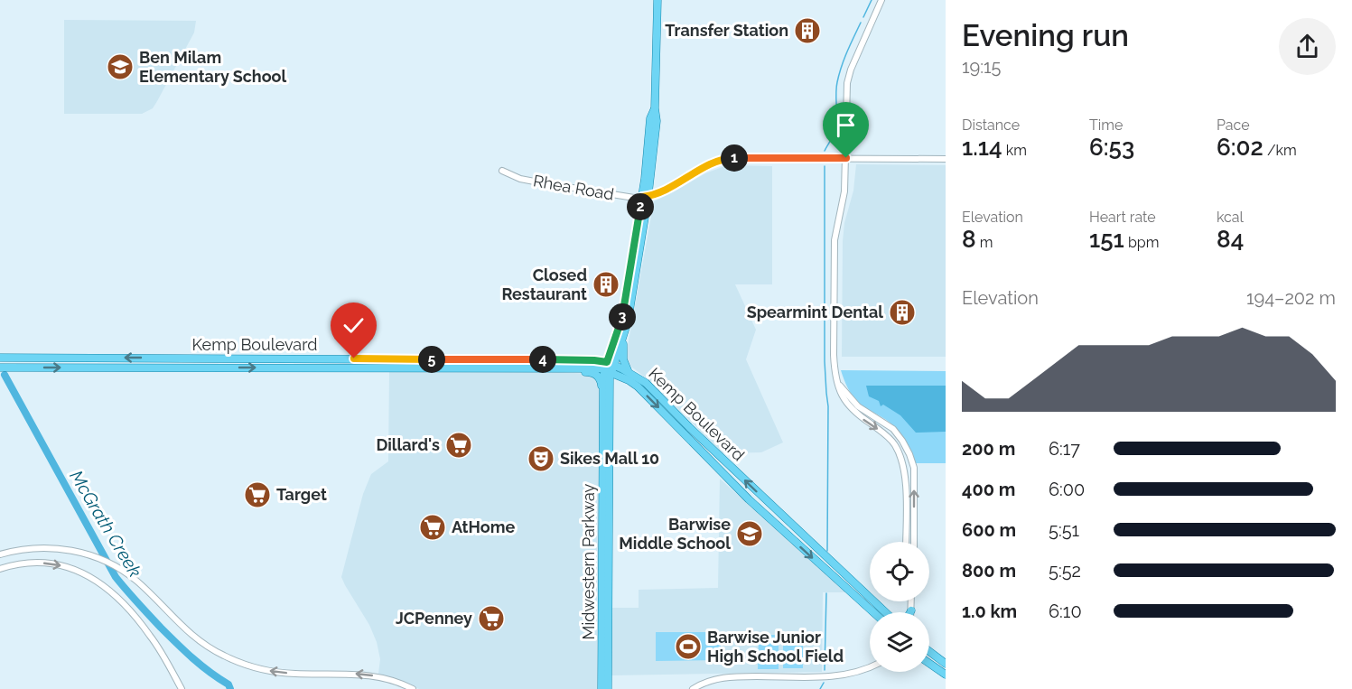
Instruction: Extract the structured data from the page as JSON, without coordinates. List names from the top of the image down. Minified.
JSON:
{"streets":{"main road":["Kemp Boulevard","Midwestern Parkway"],"street":["Rhea Road"]},"crossings":[["Kemp Boulevard","Midwestern Parkway"]],"water":["McGrath Creek"],"places":{"building":["Transfer Station","Closed Restaurant","Spearmint Dental"],"school or university":["Ben Milam Elementary School","Barwise Middle School"],"supermarket":["Dillard's","Target","AtHome","JCPenney"],"theatre":["Sikes Mall 10"],"sports":["Barwise Junior High School Field"]},"page":{"heading":["Evening run","19:15"],"stats":[["Distance","1.14 km"],["Time","6:53"],["Pace","6:02 /km"],["Elevation","8 m"],["Heart rate","151 bpm"],["kcal","84"]],"pins":["1","2","3","4","5"],"chart":["Elevation","194–202 m"],"list":[{"name":"200 m","note":"6:17"},{"name":"400 m","note":"6:00"},{"name":"600 m","note":"5:51"},{"name":"800 m","note":"5:52"},{"name":"1.0 km","note":"6:10"}]}}
